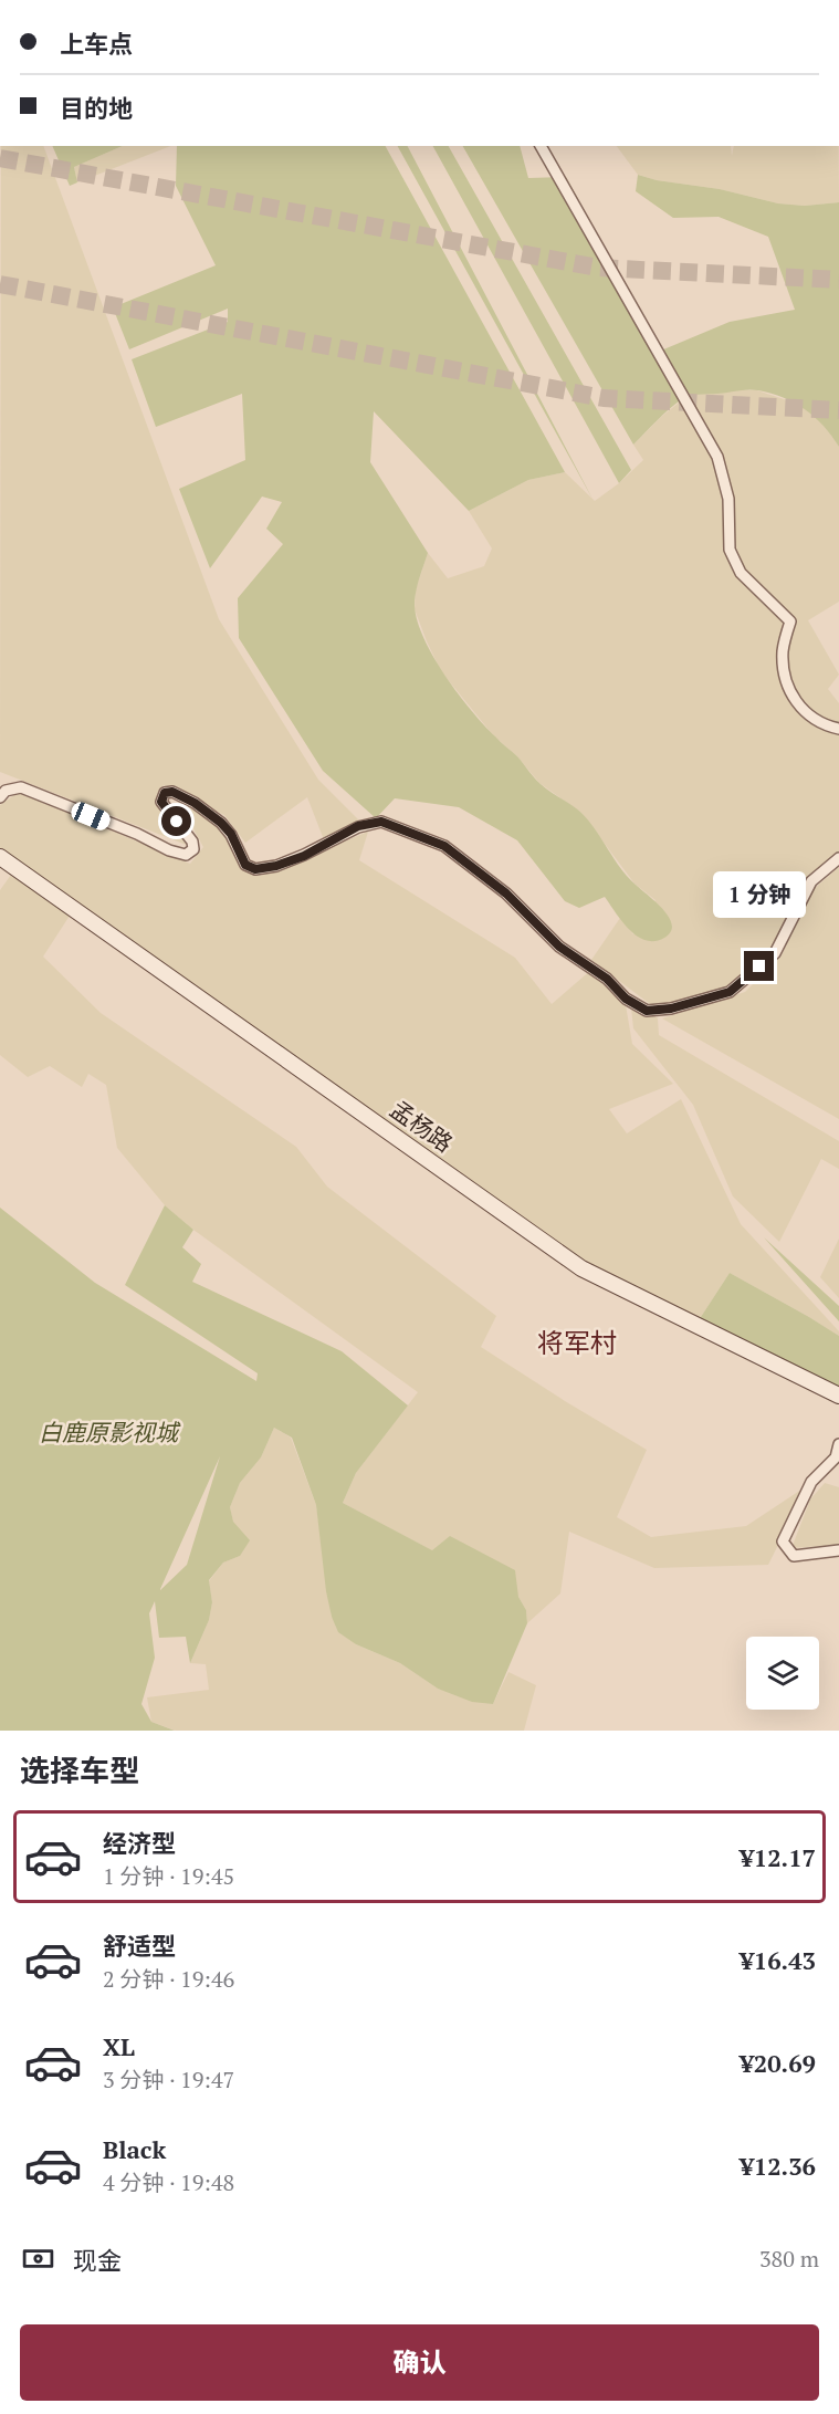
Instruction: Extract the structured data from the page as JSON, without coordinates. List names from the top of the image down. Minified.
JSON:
{"streets":{"main road":["孟杨路"]},"districts":["将军村"],"parks":["白鹿原影视城"],"page":{"banner":["上车点","目的地"],"bubble":"1 分钟","heading":"选择车型","list":[{"name":"经济型","note":"1 分钟 · 19:45","value":"¥12.17"},{"name":"舒适型","note":"2 分钟 · 19:46","value":"¥16.43"},{"name":"XL","note":"3 分钟 · 19:47","value":"¥20.69"},{"name":"Black","note":"4 分钟 · 19:48","value":"¥12.36"}],"pay":["现金","380 m"],"buttons":"确认"}}
